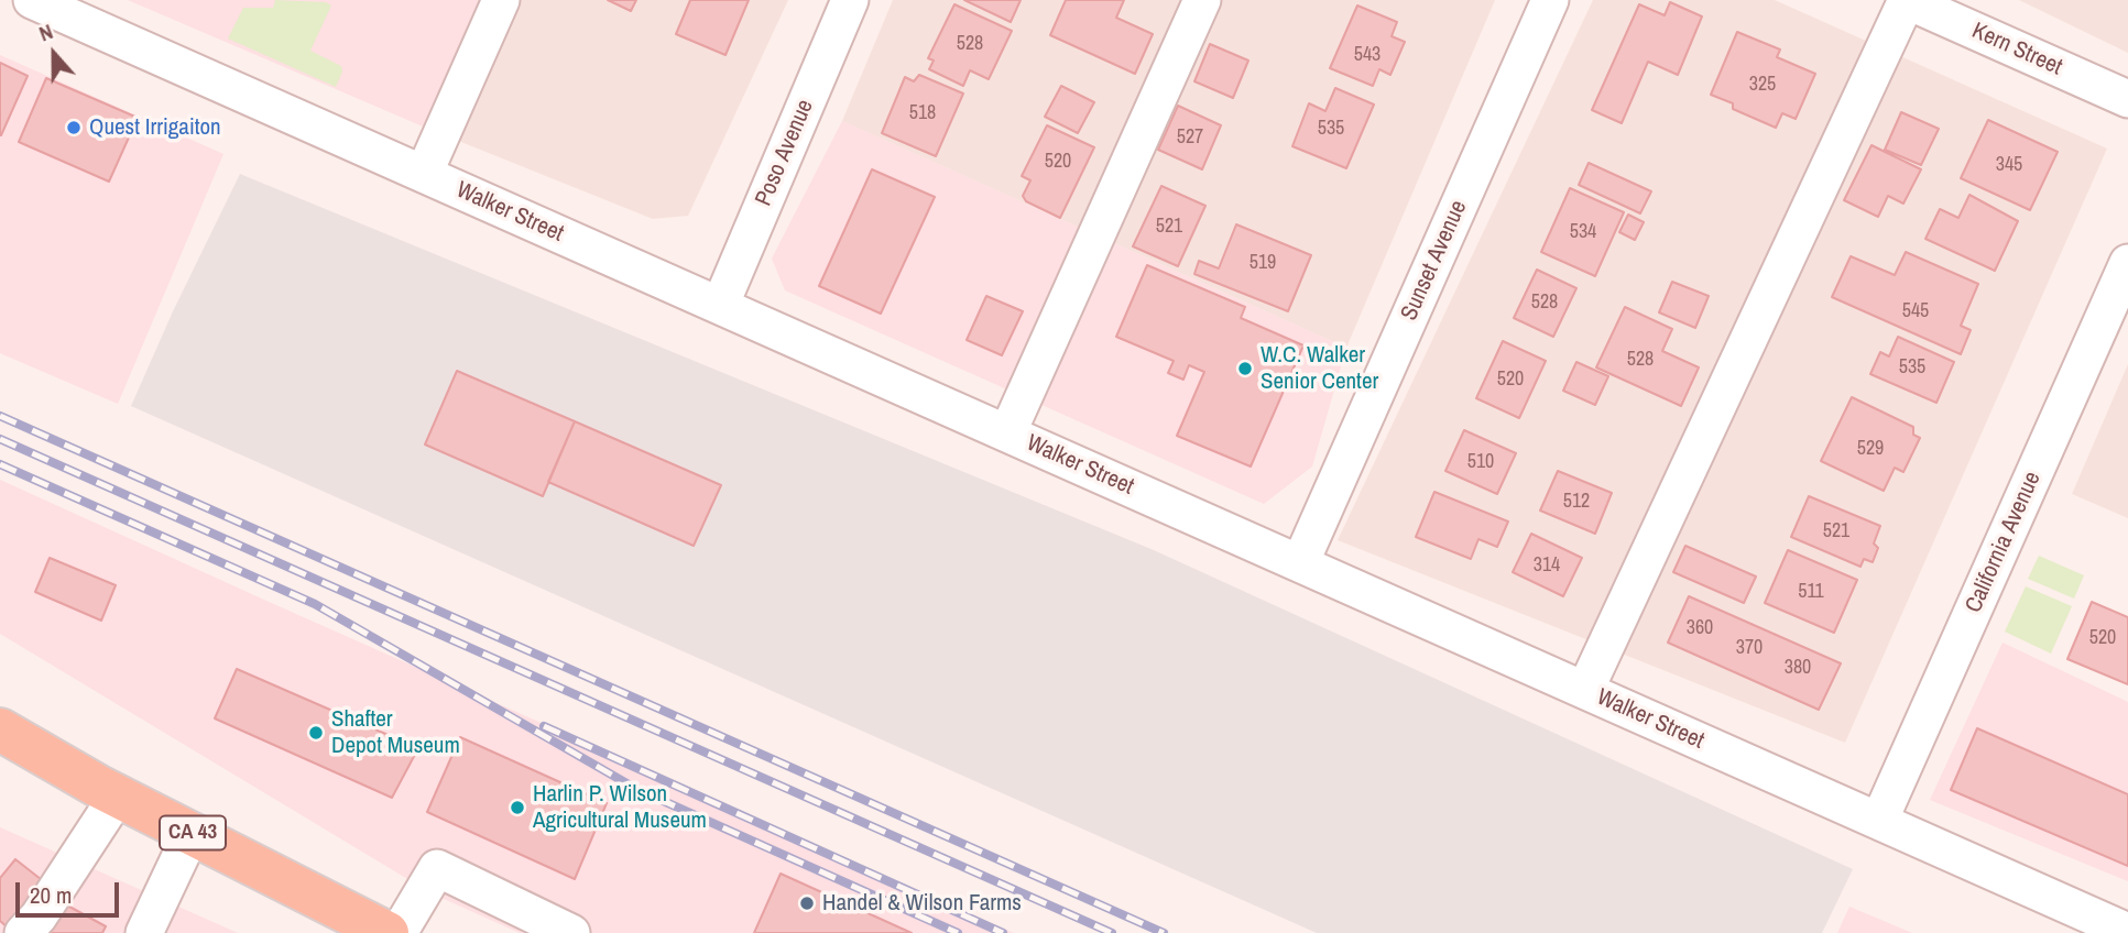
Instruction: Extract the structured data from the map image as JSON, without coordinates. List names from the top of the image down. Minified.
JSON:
{"streets":{"main road":["CA 43"],"street":["Kern Street","Poso Avenue","Walker Street","Sunset Avenue","California Avenue"]},"crossings":[["Poso Avenue","Walker Street"],["Walker Street","Sunset Avenue"],["Walker Street","California Avenue"]],"places":["Quest Irrigaiton","W.C. Walker Senior Center","Shafter Depot Museum","Harlin P. Wilson Agricultural Museum","Handel & Wilson Farms"],"house_numbers":["528","543","325","518","535","527","520","345","521","534","519","528","545","528","535","520","529","510","512","521","314","511","360","520","370","380"],"scale_bar":"20 m","north":"top"}
